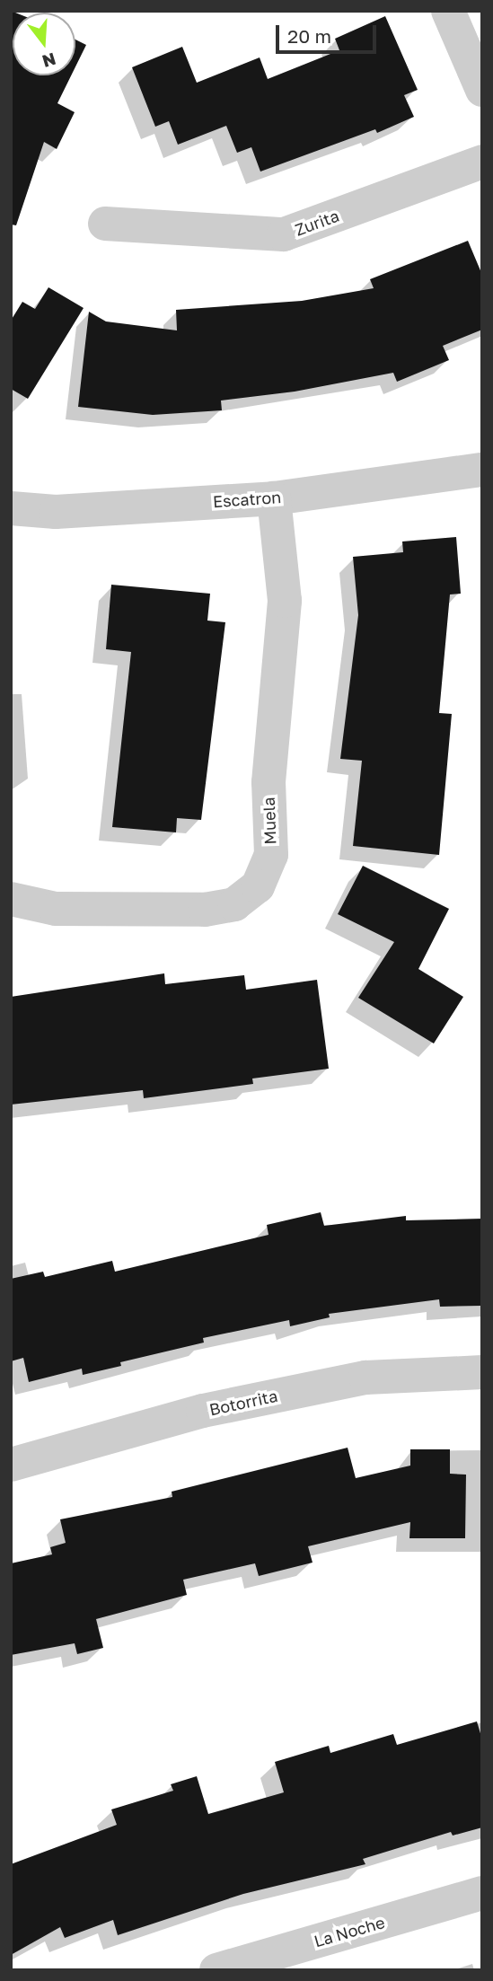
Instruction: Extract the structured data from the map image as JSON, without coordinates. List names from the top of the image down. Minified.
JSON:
{"streets":{"street":["Zurita","Escatron","Muela","Botorrita","La Noche"]},"crossings":[["Escatron","Muela"]],"scale_bar":"20 m","north":"bottom"}
